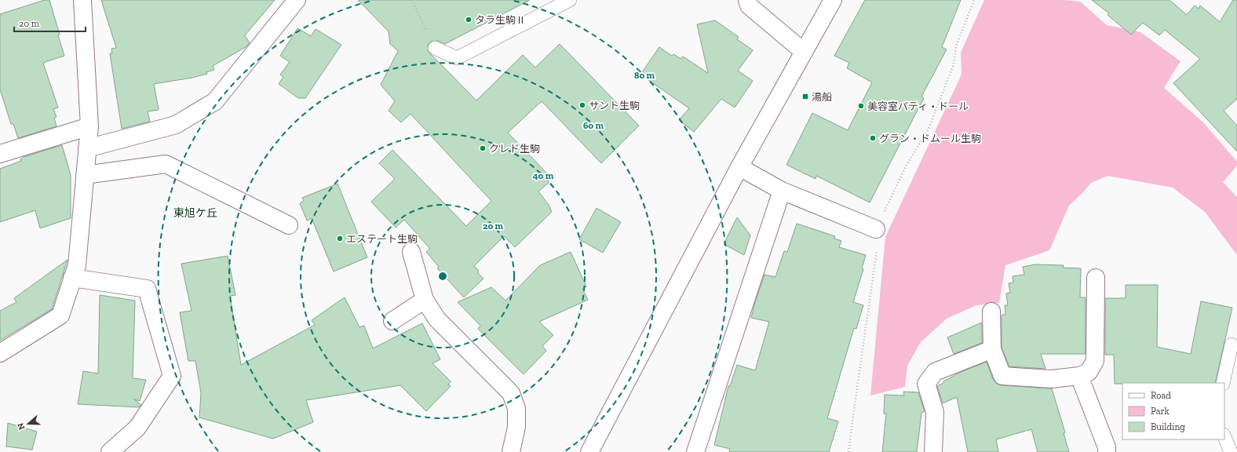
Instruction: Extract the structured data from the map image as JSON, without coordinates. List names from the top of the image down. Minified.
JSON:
{"districts":["東旭ケ丘"],"places":{"other":["タラ生駒Ⅱ","サント生駒","美容室パティ・ドール","グラン・ドムール生駒","クレド生駒","エステート生駒"],"transit":["湯船"]},"legend":["Road","Park","Building"],"scale_bar":"20 m","north":"left","rings":["80 m","60 m","40 m","20 m"]}
